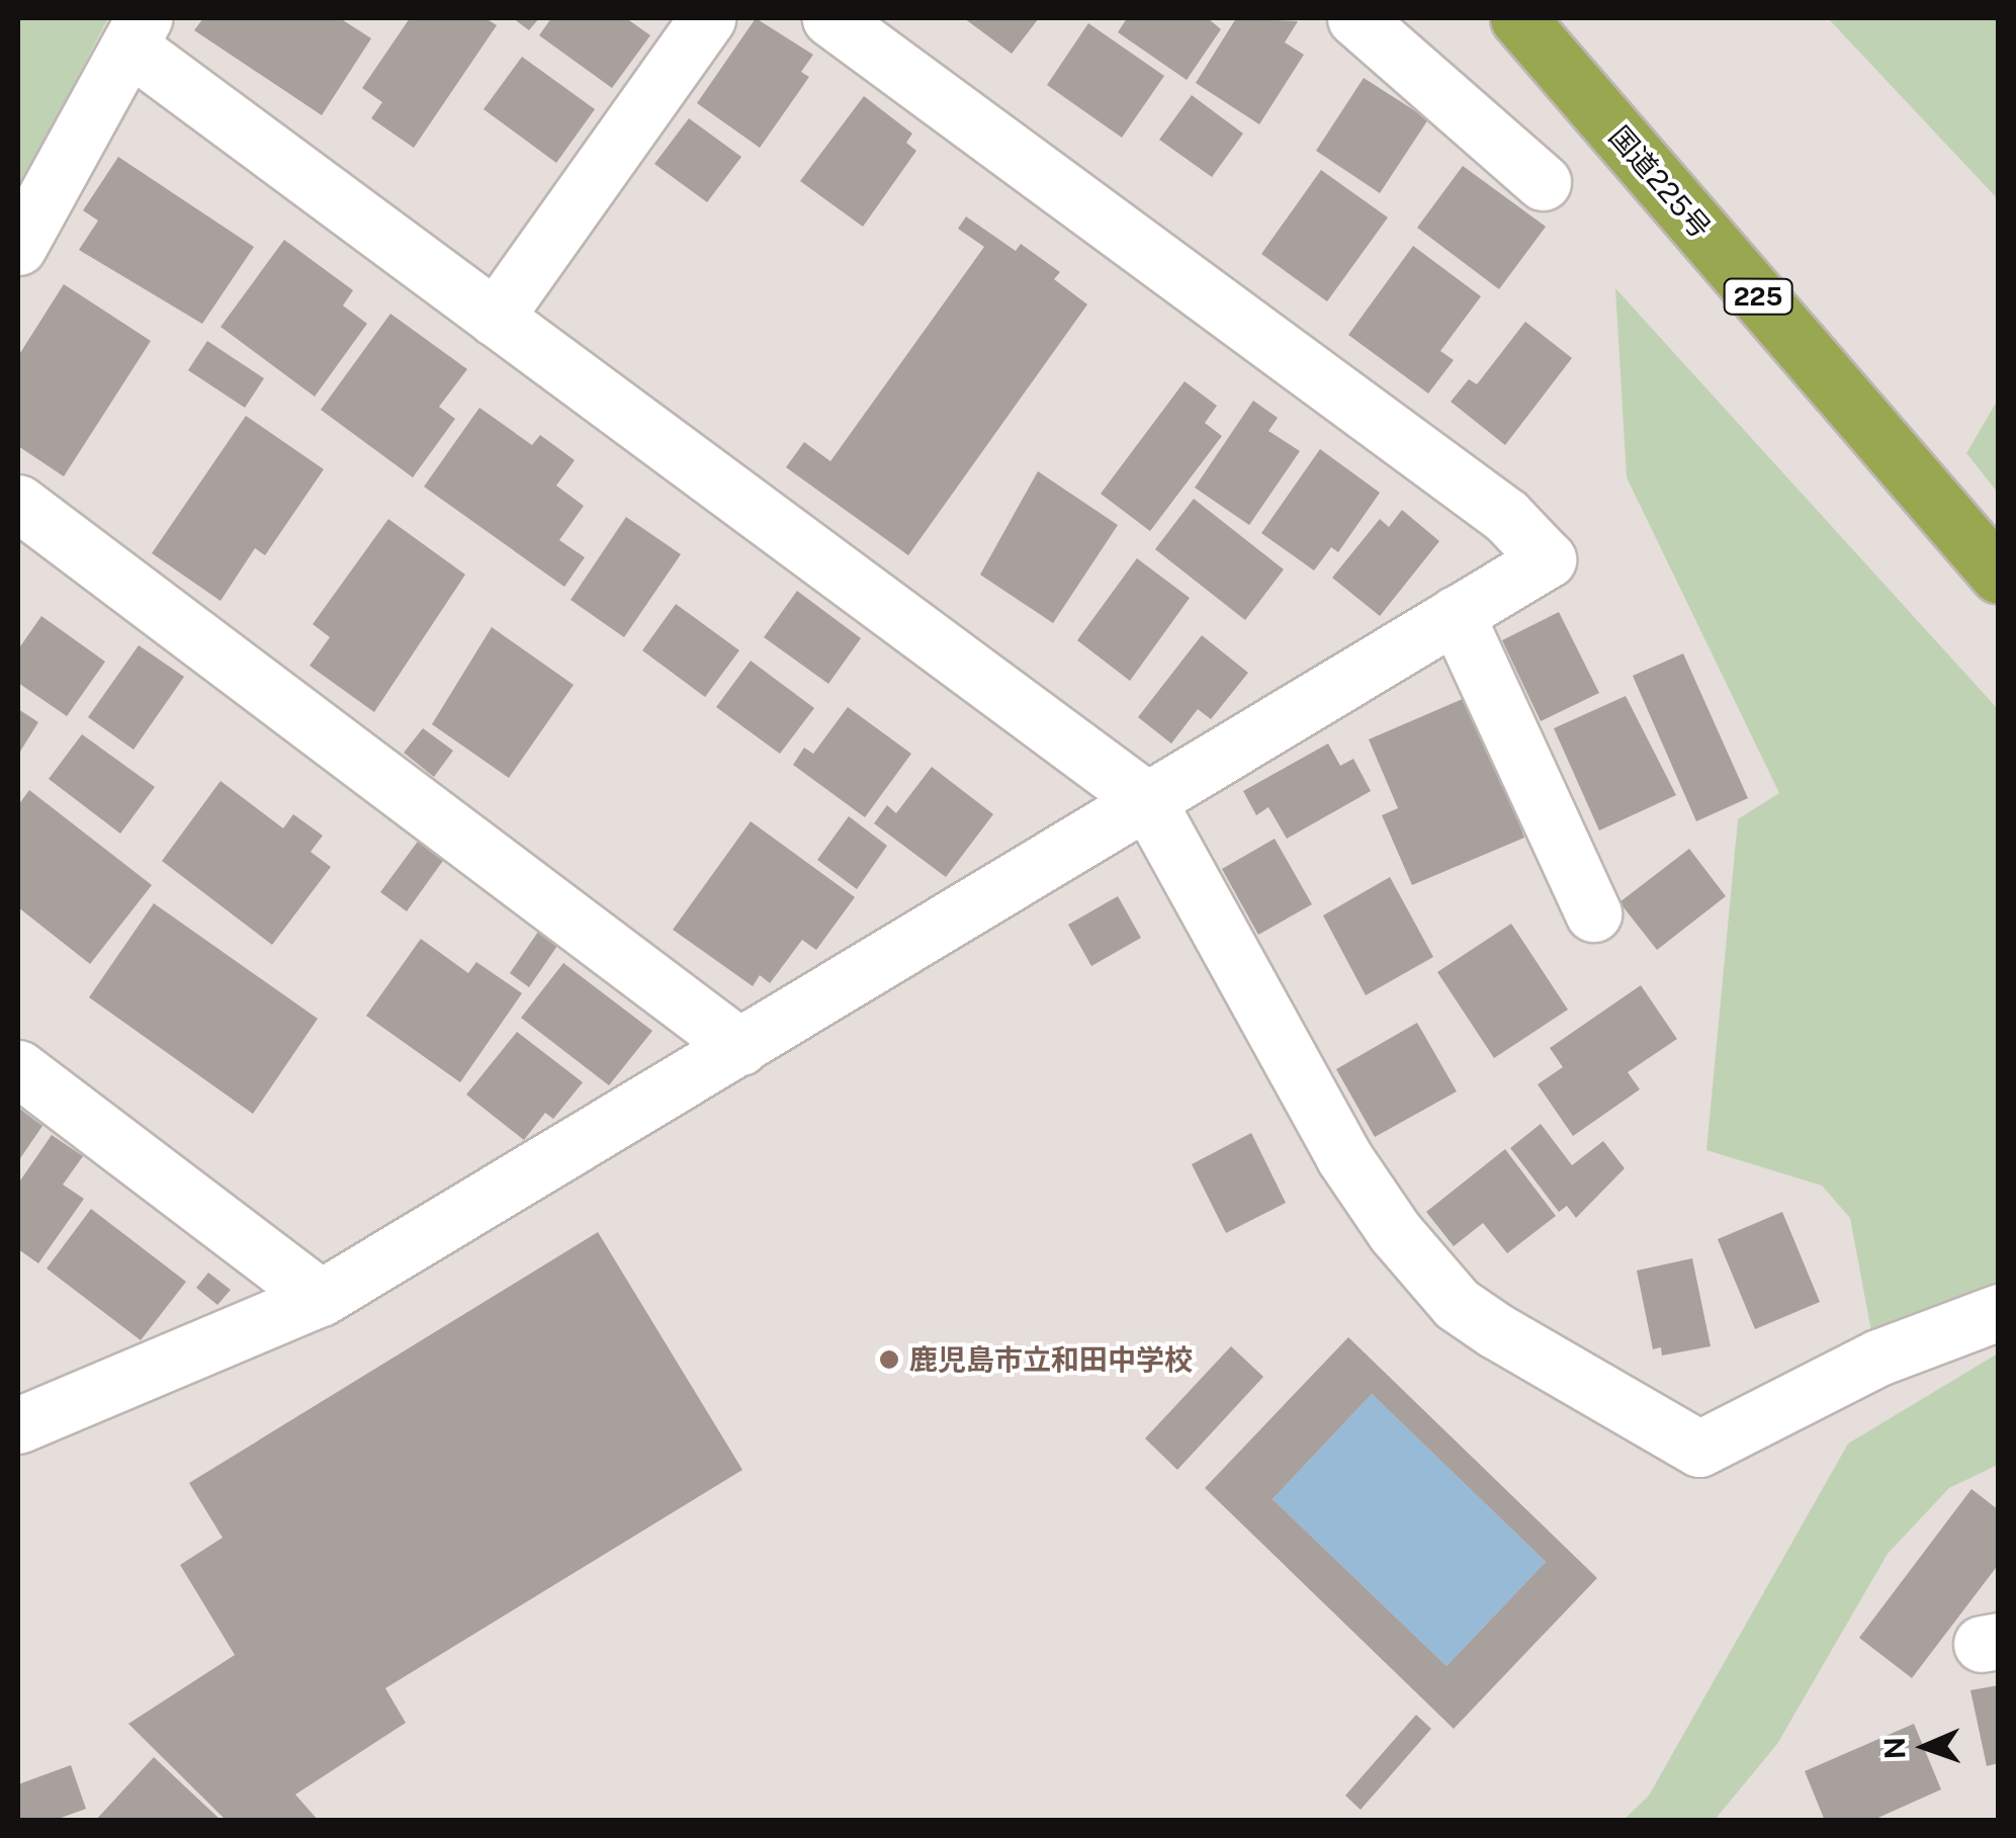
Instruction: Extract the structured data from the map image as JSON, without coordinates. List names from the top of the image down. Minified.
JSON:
{"streets":{"highway":["国道225号","225"]},"places":["鹿児島市立和田中学校"],"north":"left"}
